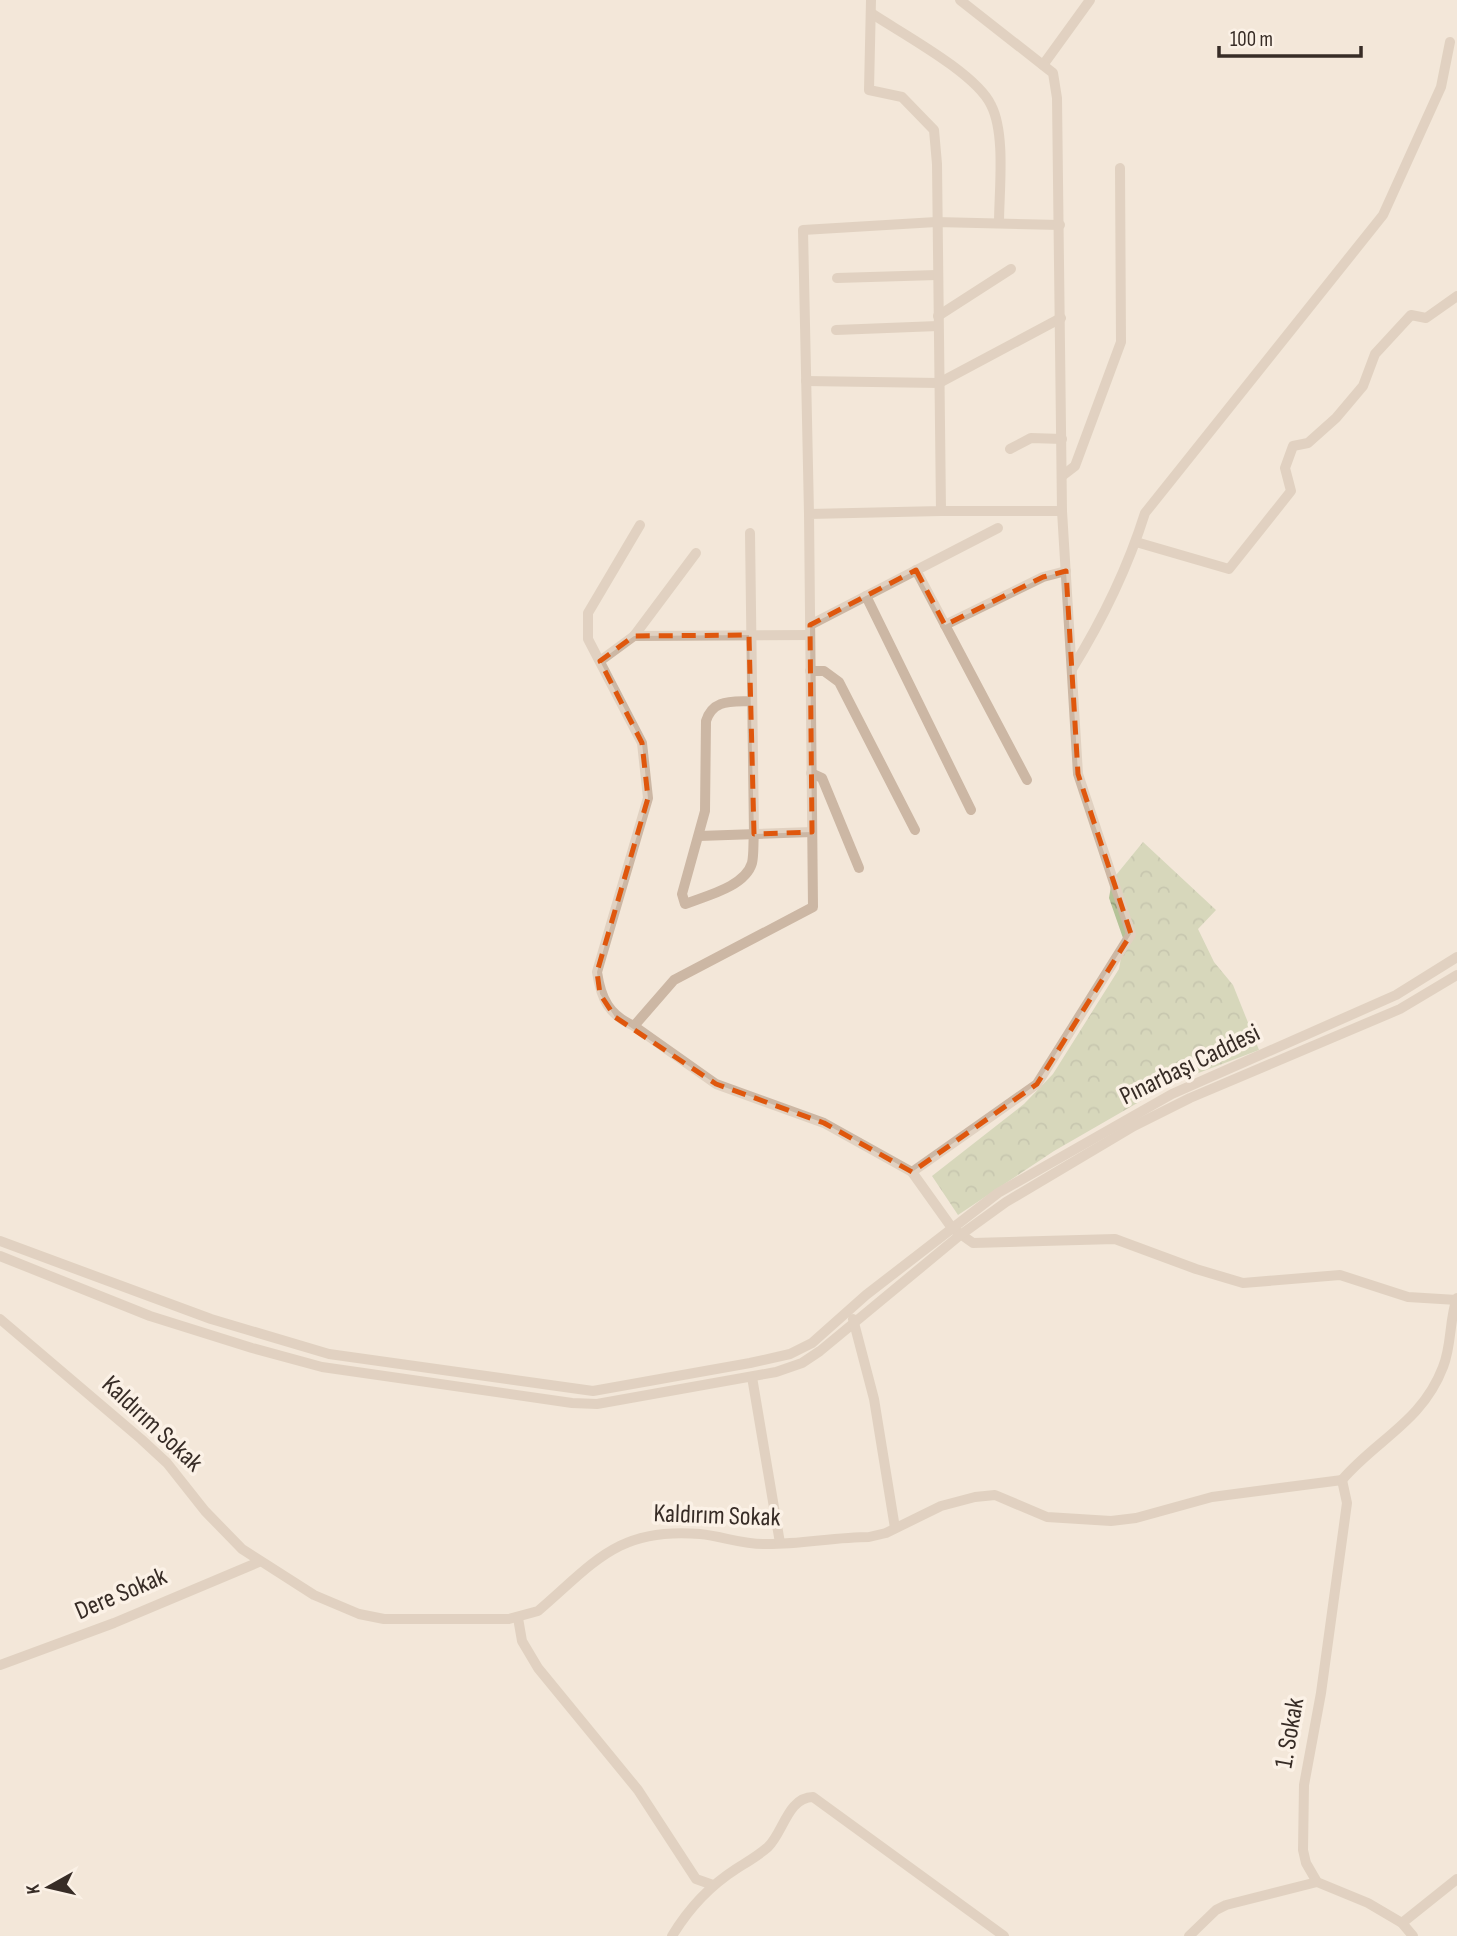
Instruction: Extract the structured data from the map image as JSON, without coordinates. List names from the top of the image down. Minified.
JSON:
{"streets":{"street":["Pınarbaşı Caddesi","Kaldırım Sokak","Dere Sokak","1. Sokak"]},"crossings":[["Kaldırım Sokak","Dere Sokak"],["Kaldırım Sokak","1. Sokak"]],"scale_bar":"100 m","north":"left"}
